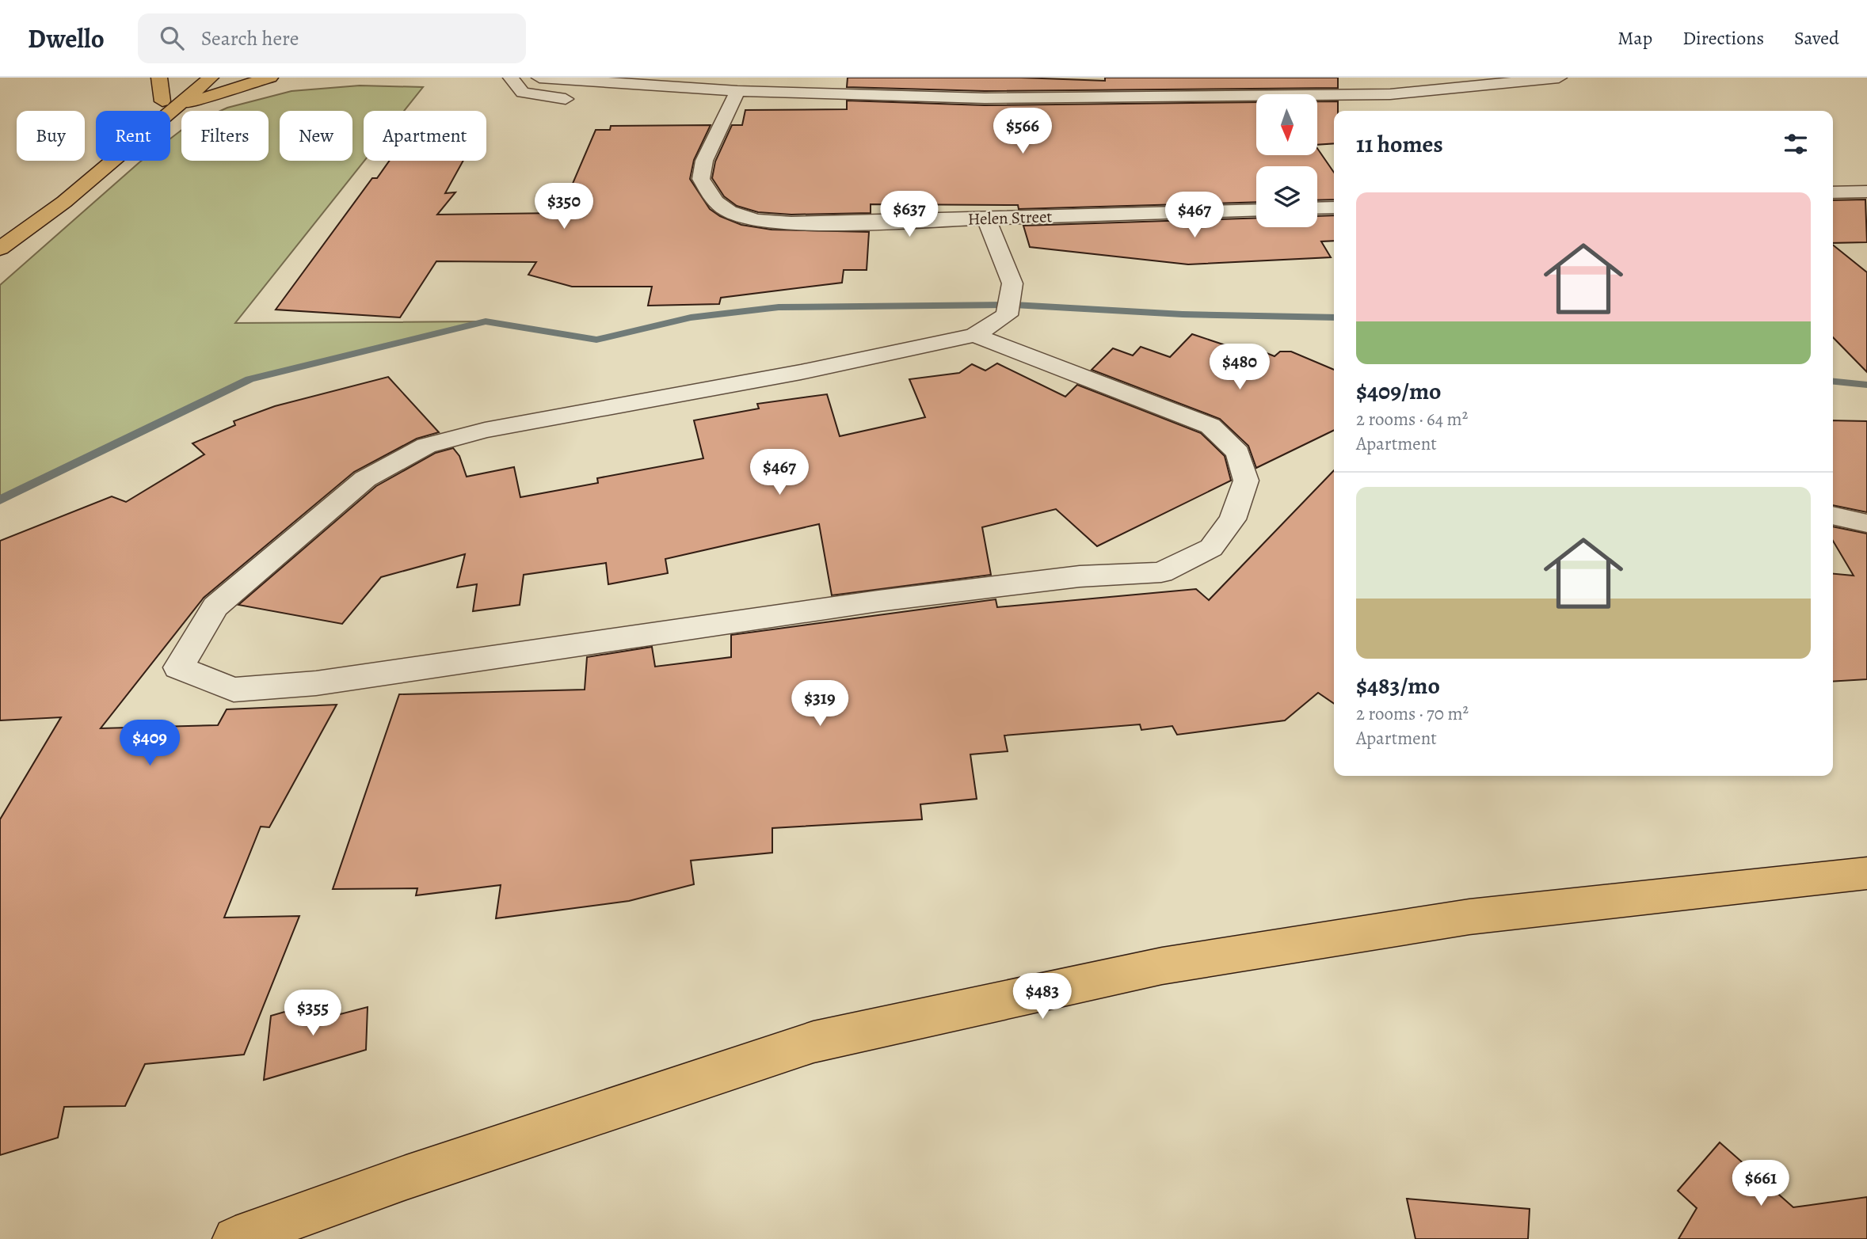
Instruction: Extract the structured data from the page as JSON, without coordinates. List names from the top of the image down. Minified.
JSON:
{"streets":{"street":["Helen Street"]},"north":"bottom","page":{"header":"Dwello","search":"Search here","nav":["Map","Directions","Saved"],"price":["$566","$350","$637","$467","$480","$467","$319","$409","$483","$355","$661"],"chip":["Buy","Rent","Filters","New","Apartment"],"heading":"11 homes","list":[{"name":"$409/mo","note":"2 rooms · 64 m² · Apartment"},{"name":"$483/mo","note":"2 rooms · 70 m² · Apartment"}]}}
